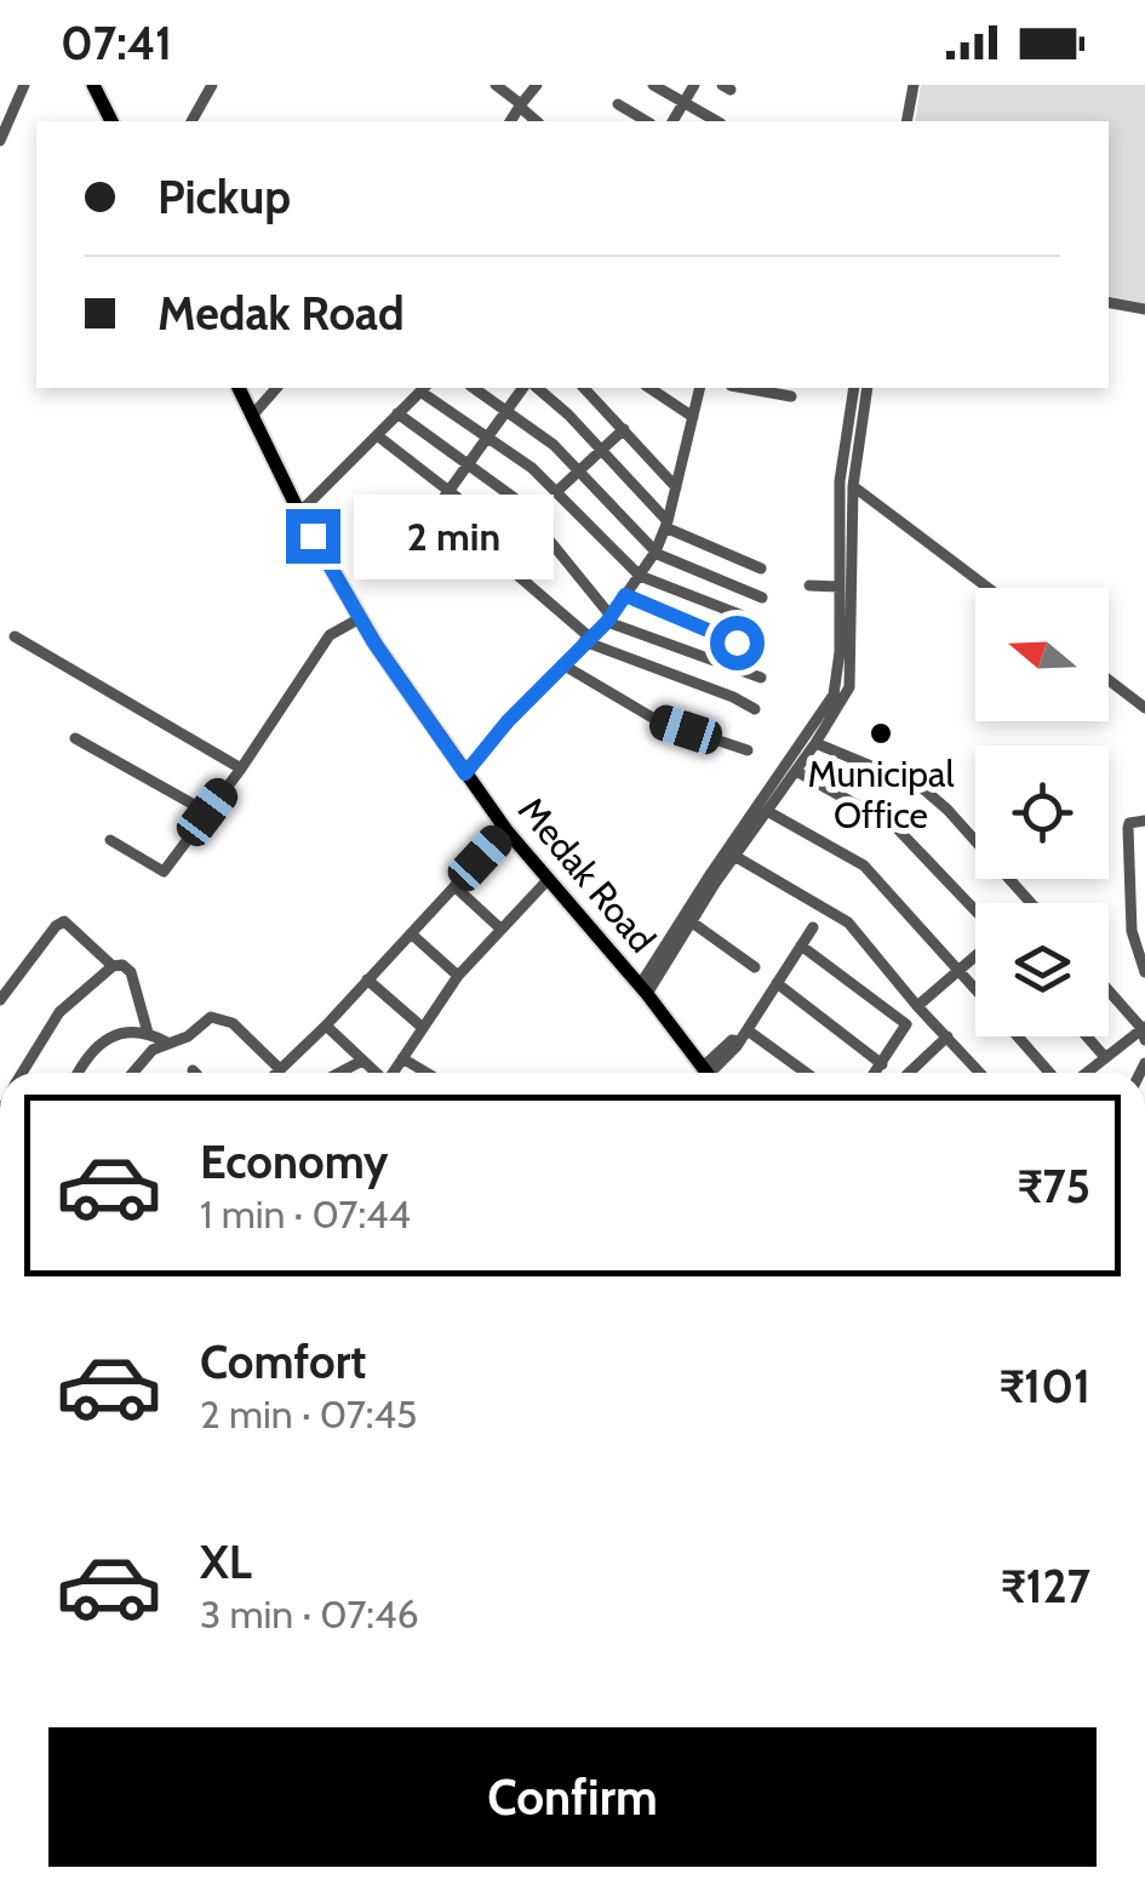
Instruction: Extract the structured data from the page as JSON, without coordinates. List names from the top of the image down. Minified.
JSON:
{"streets":{"main road":["Medak Road"]},"places":["Municipal Office"],"north":"left","page":{"status":"07:41","banner":["Pickup","Medak Road"],"bubble":"2 min","list":[{"name":"Economy","note":"1 min · 07:44","value":"₹75"},{"name":"Comfort","note":"2 min · 07:45","value":"₹101"},{"name":"XL","note":"3 min · 07:46","value":"₹127"}],"buttons":"Confirm"}}
